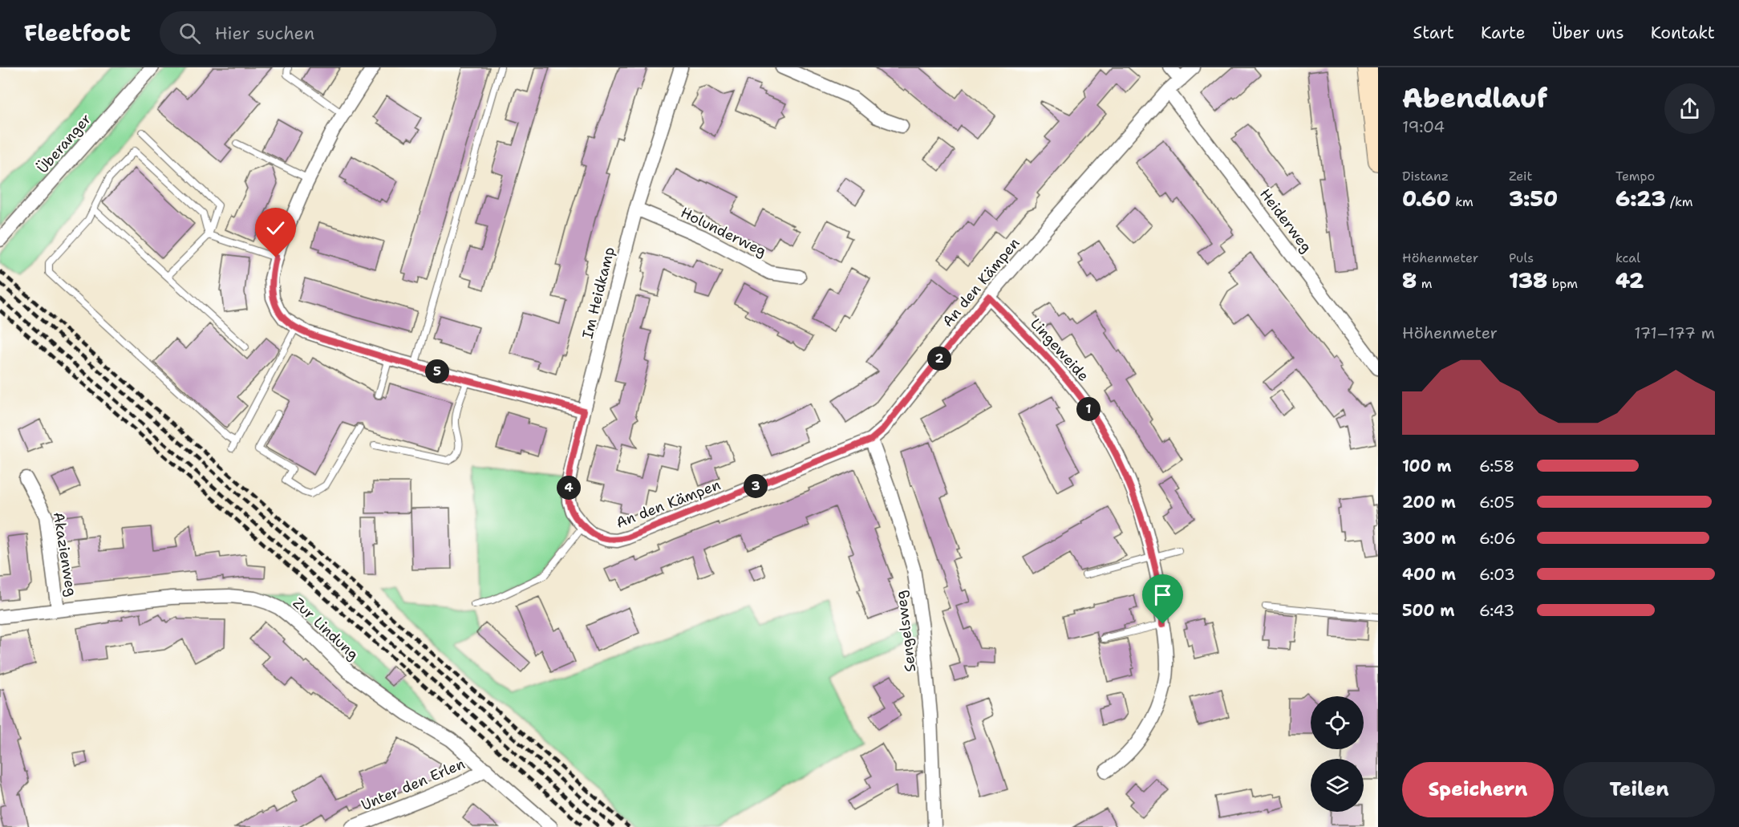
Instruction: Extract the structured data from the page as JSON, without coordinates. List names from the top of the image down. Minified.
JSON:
{"streets":{"street":["Überanger","Heiderweg","Holunderweg","An den Kämpen","Im Heidkamp","Lingeweide","Akazienweg","Zur Lindung","Sengelsweg","Unter den Erlen"]},"crossings":[["Heiderweg","An den Kämpen"],["Holunderweg","Im Heidkamp"],["An den Kämpen","Im Heidkamp"],["An den Kämpen","Lingeweide"],["An den Kämpen","Sengelsweg"],["Akazienweg","Zur Lindung"],["Zur Lindung","Unter den Erlen"]],"page":{"header":"Fleetfoot","search":"Hier suchen","nav":["Start","Karte","Über uns","Kontakt"],"heading":["Abendlauf","19:04"],"stats":[["Distanz","0.60 km"],["Zeit","3:50"],["Tempo","6:23 /km"],["Höhenmeter","8 m"],["Puls","138 bpm"],["kcal","42"]],"chart":["Höhenmeter","171–177 m"],"pins":["2","5","1","3","4"],"list":[{"name":"100 m","note":"6:58"},{"name":"200 m","note":"6:05"},{"name":"300 m","note":"6:06"},{"name":"400 m","note":"6:03"},{"name":"500 m","note":"6:43"}],"buttons":["Speichern","Teilen"]}}
